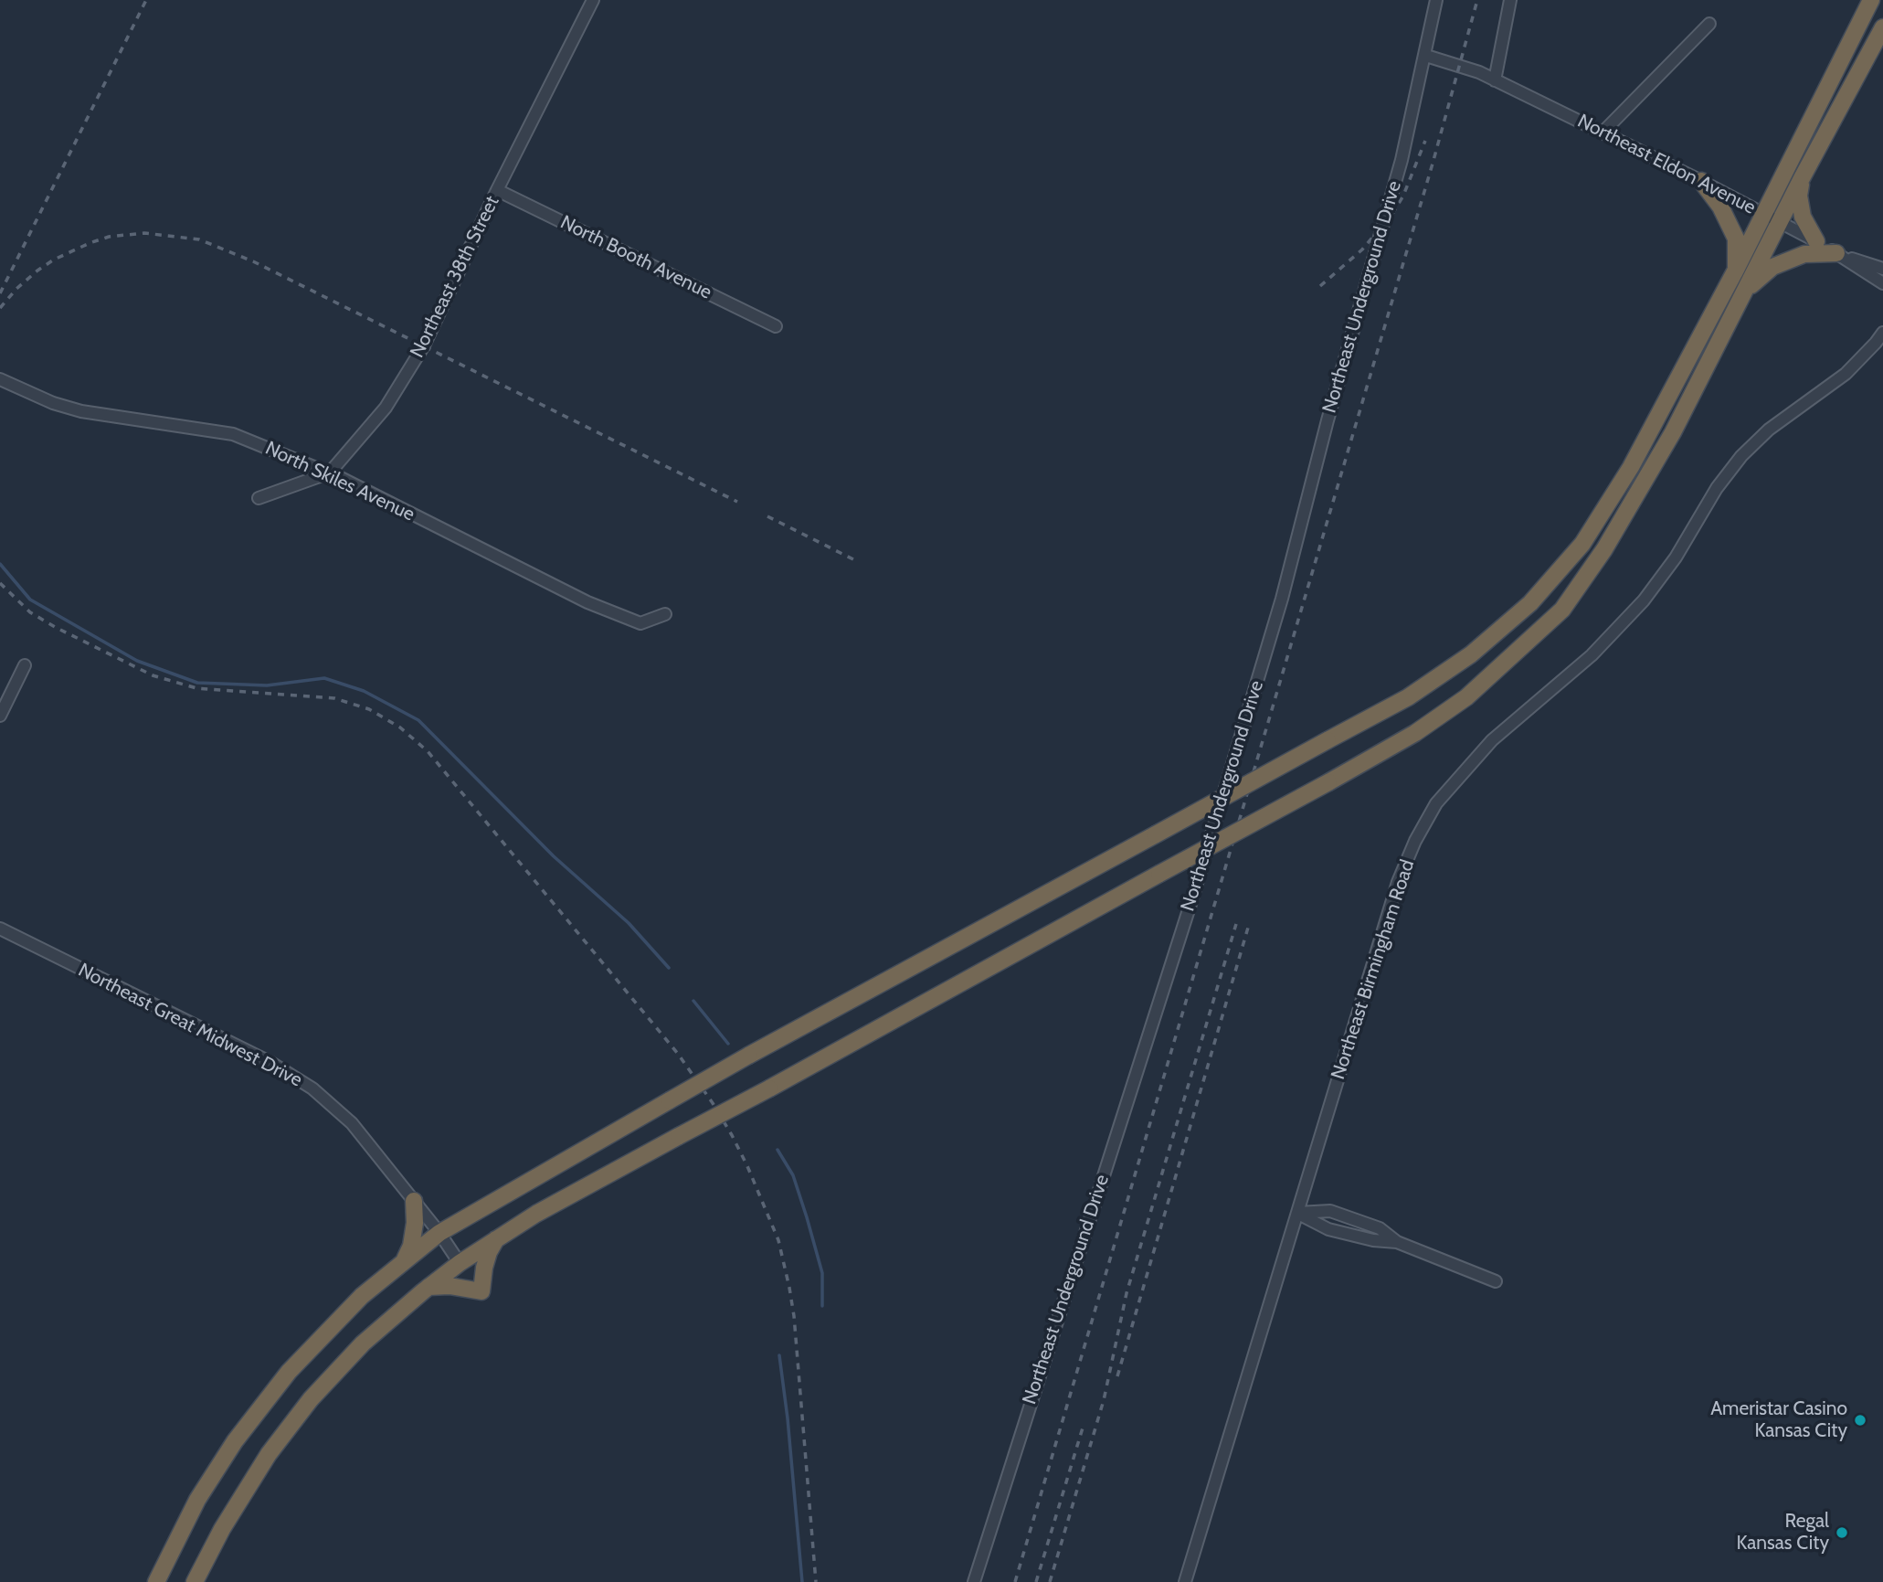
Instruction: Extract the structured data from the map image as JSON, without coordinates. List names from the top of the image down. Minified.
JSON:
{"streets":{"street":["Northeast Eldon Avenue","North Booth Avenue","Northeast 38th Street","Northeast Underground Drive","North Skiles Avenue","Northeast Birmingham Road","Northeast Great Midwest Drive"]},"crossings":[["Northeast Eldon Avenue","Northeast Underground Drive"],["North Booth Avenue","Northeast 38th Street"],["Northeast 38th Street","North Skiles Avenue"]],"places":["Ameristar Casino Kansas City","Regal Kansas City"]}
